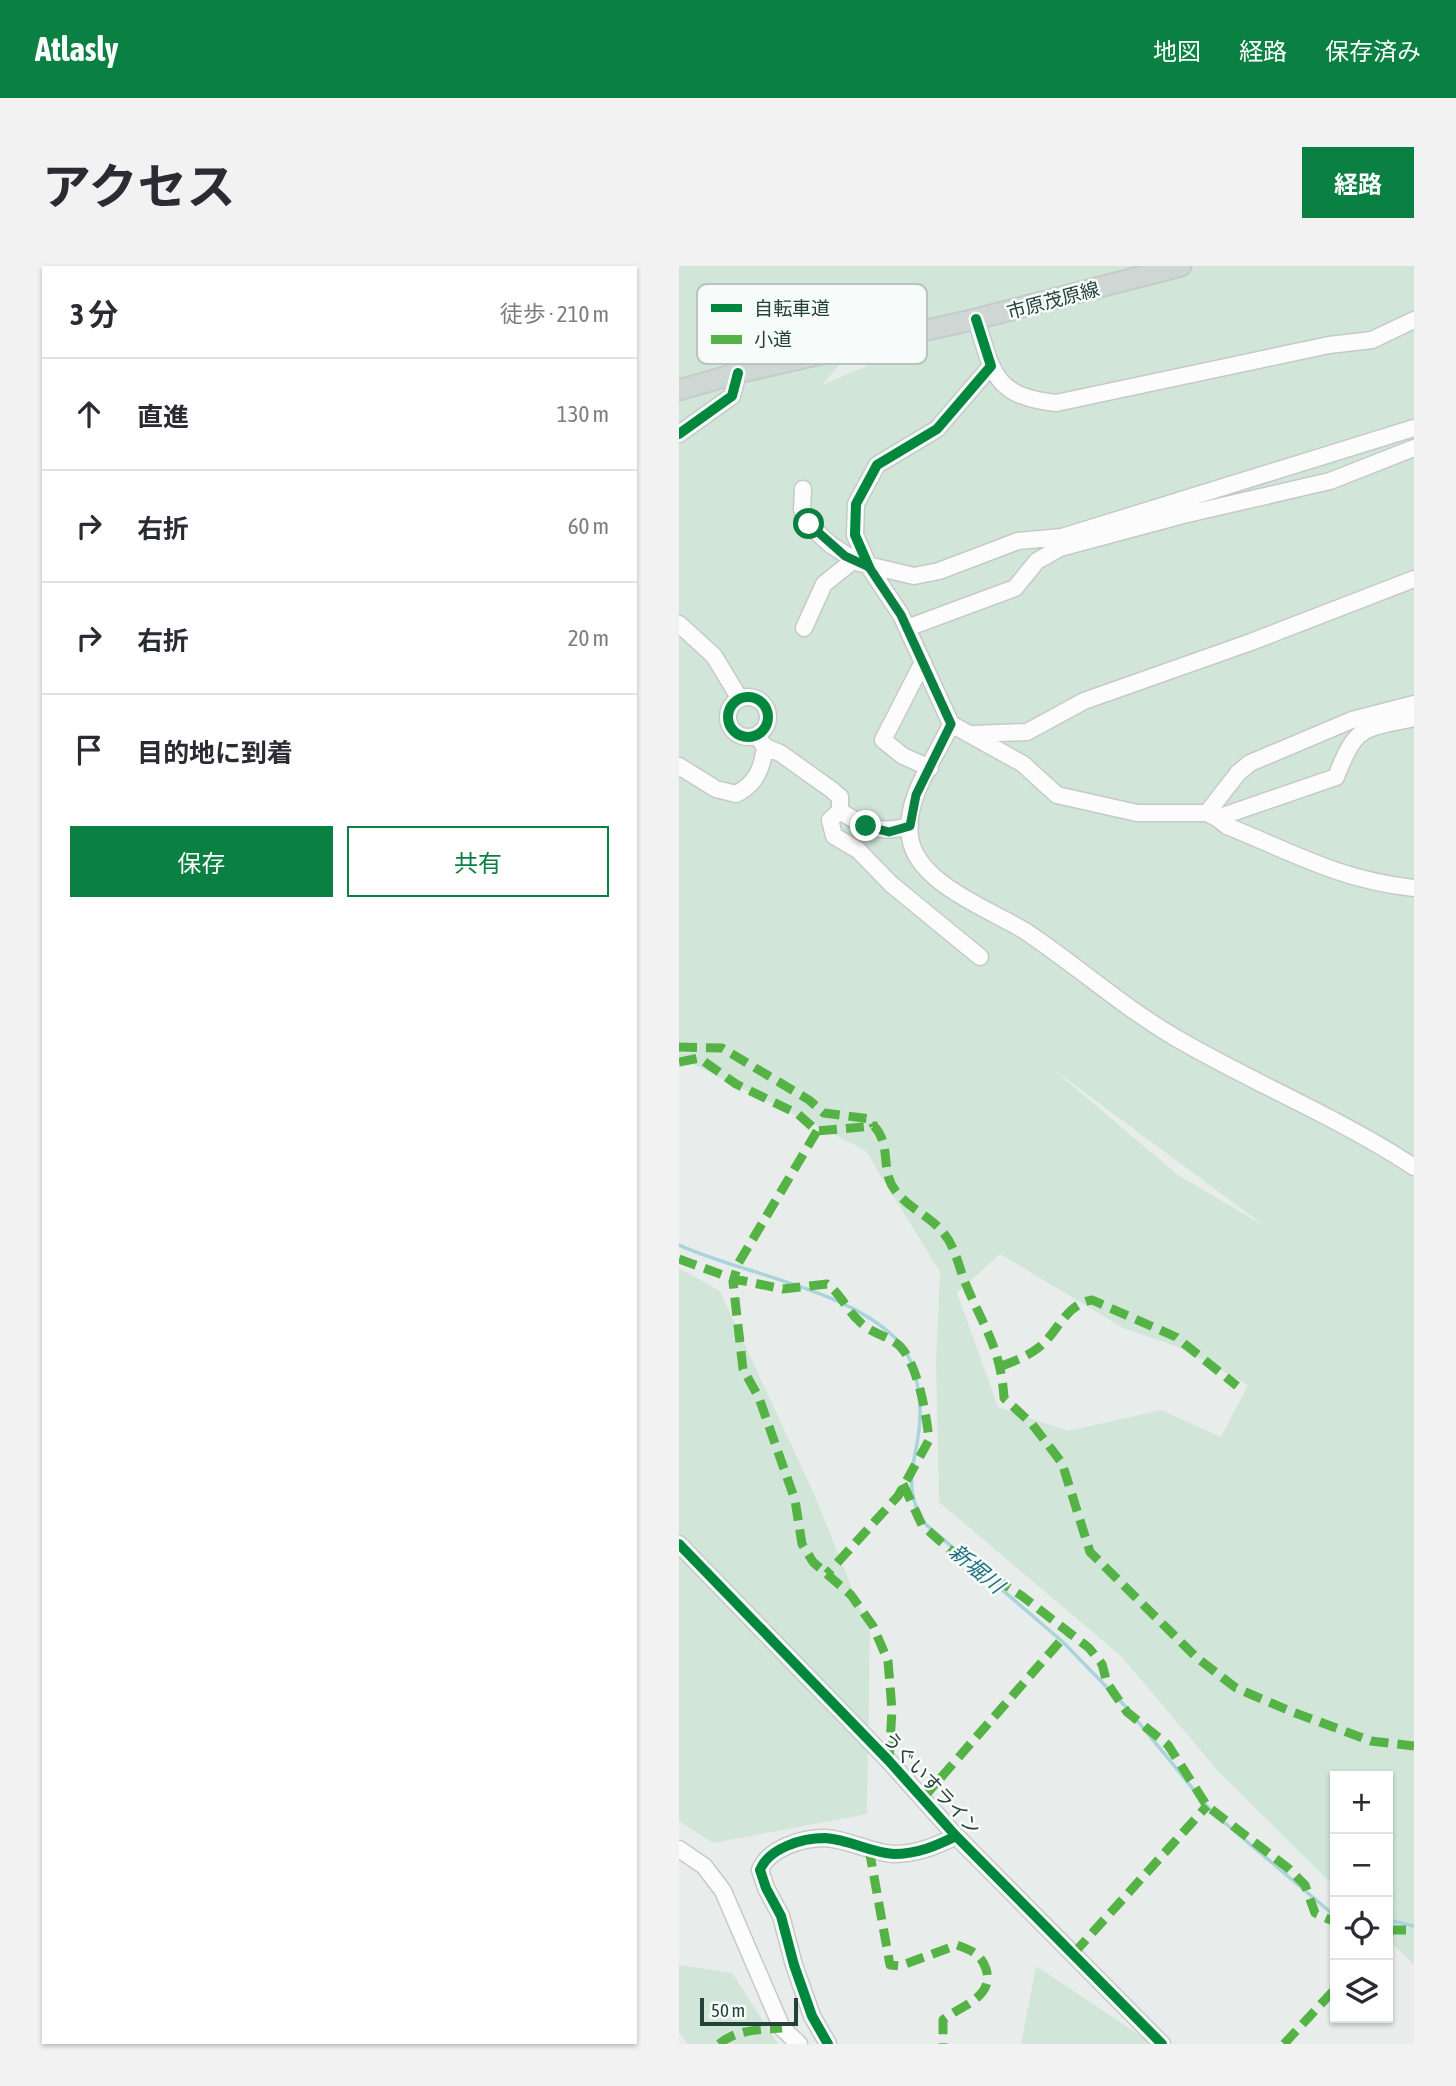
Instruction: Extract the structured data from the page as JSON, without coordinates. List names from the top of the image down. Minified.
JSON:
{"streets":{"main road":["市原茂原線"],"street":["うぐいすライン"]},"water":["新堀川"],"legend":["自転車道","小道"],"scale_bar":"50 m","page":{"header":"Atlasly","nav":["地図","経路","保存済み"],"title":"アクセス","buttons":["経路",["保存","共有"]],"heading":["3 分","徒歩 · 210 m"],"list":[["直進","130 m"],["右折","60 m"],["右折","20 m"],"目的地に到着"],"map_buttons":["+","−"],"scale":"50 m"}}
